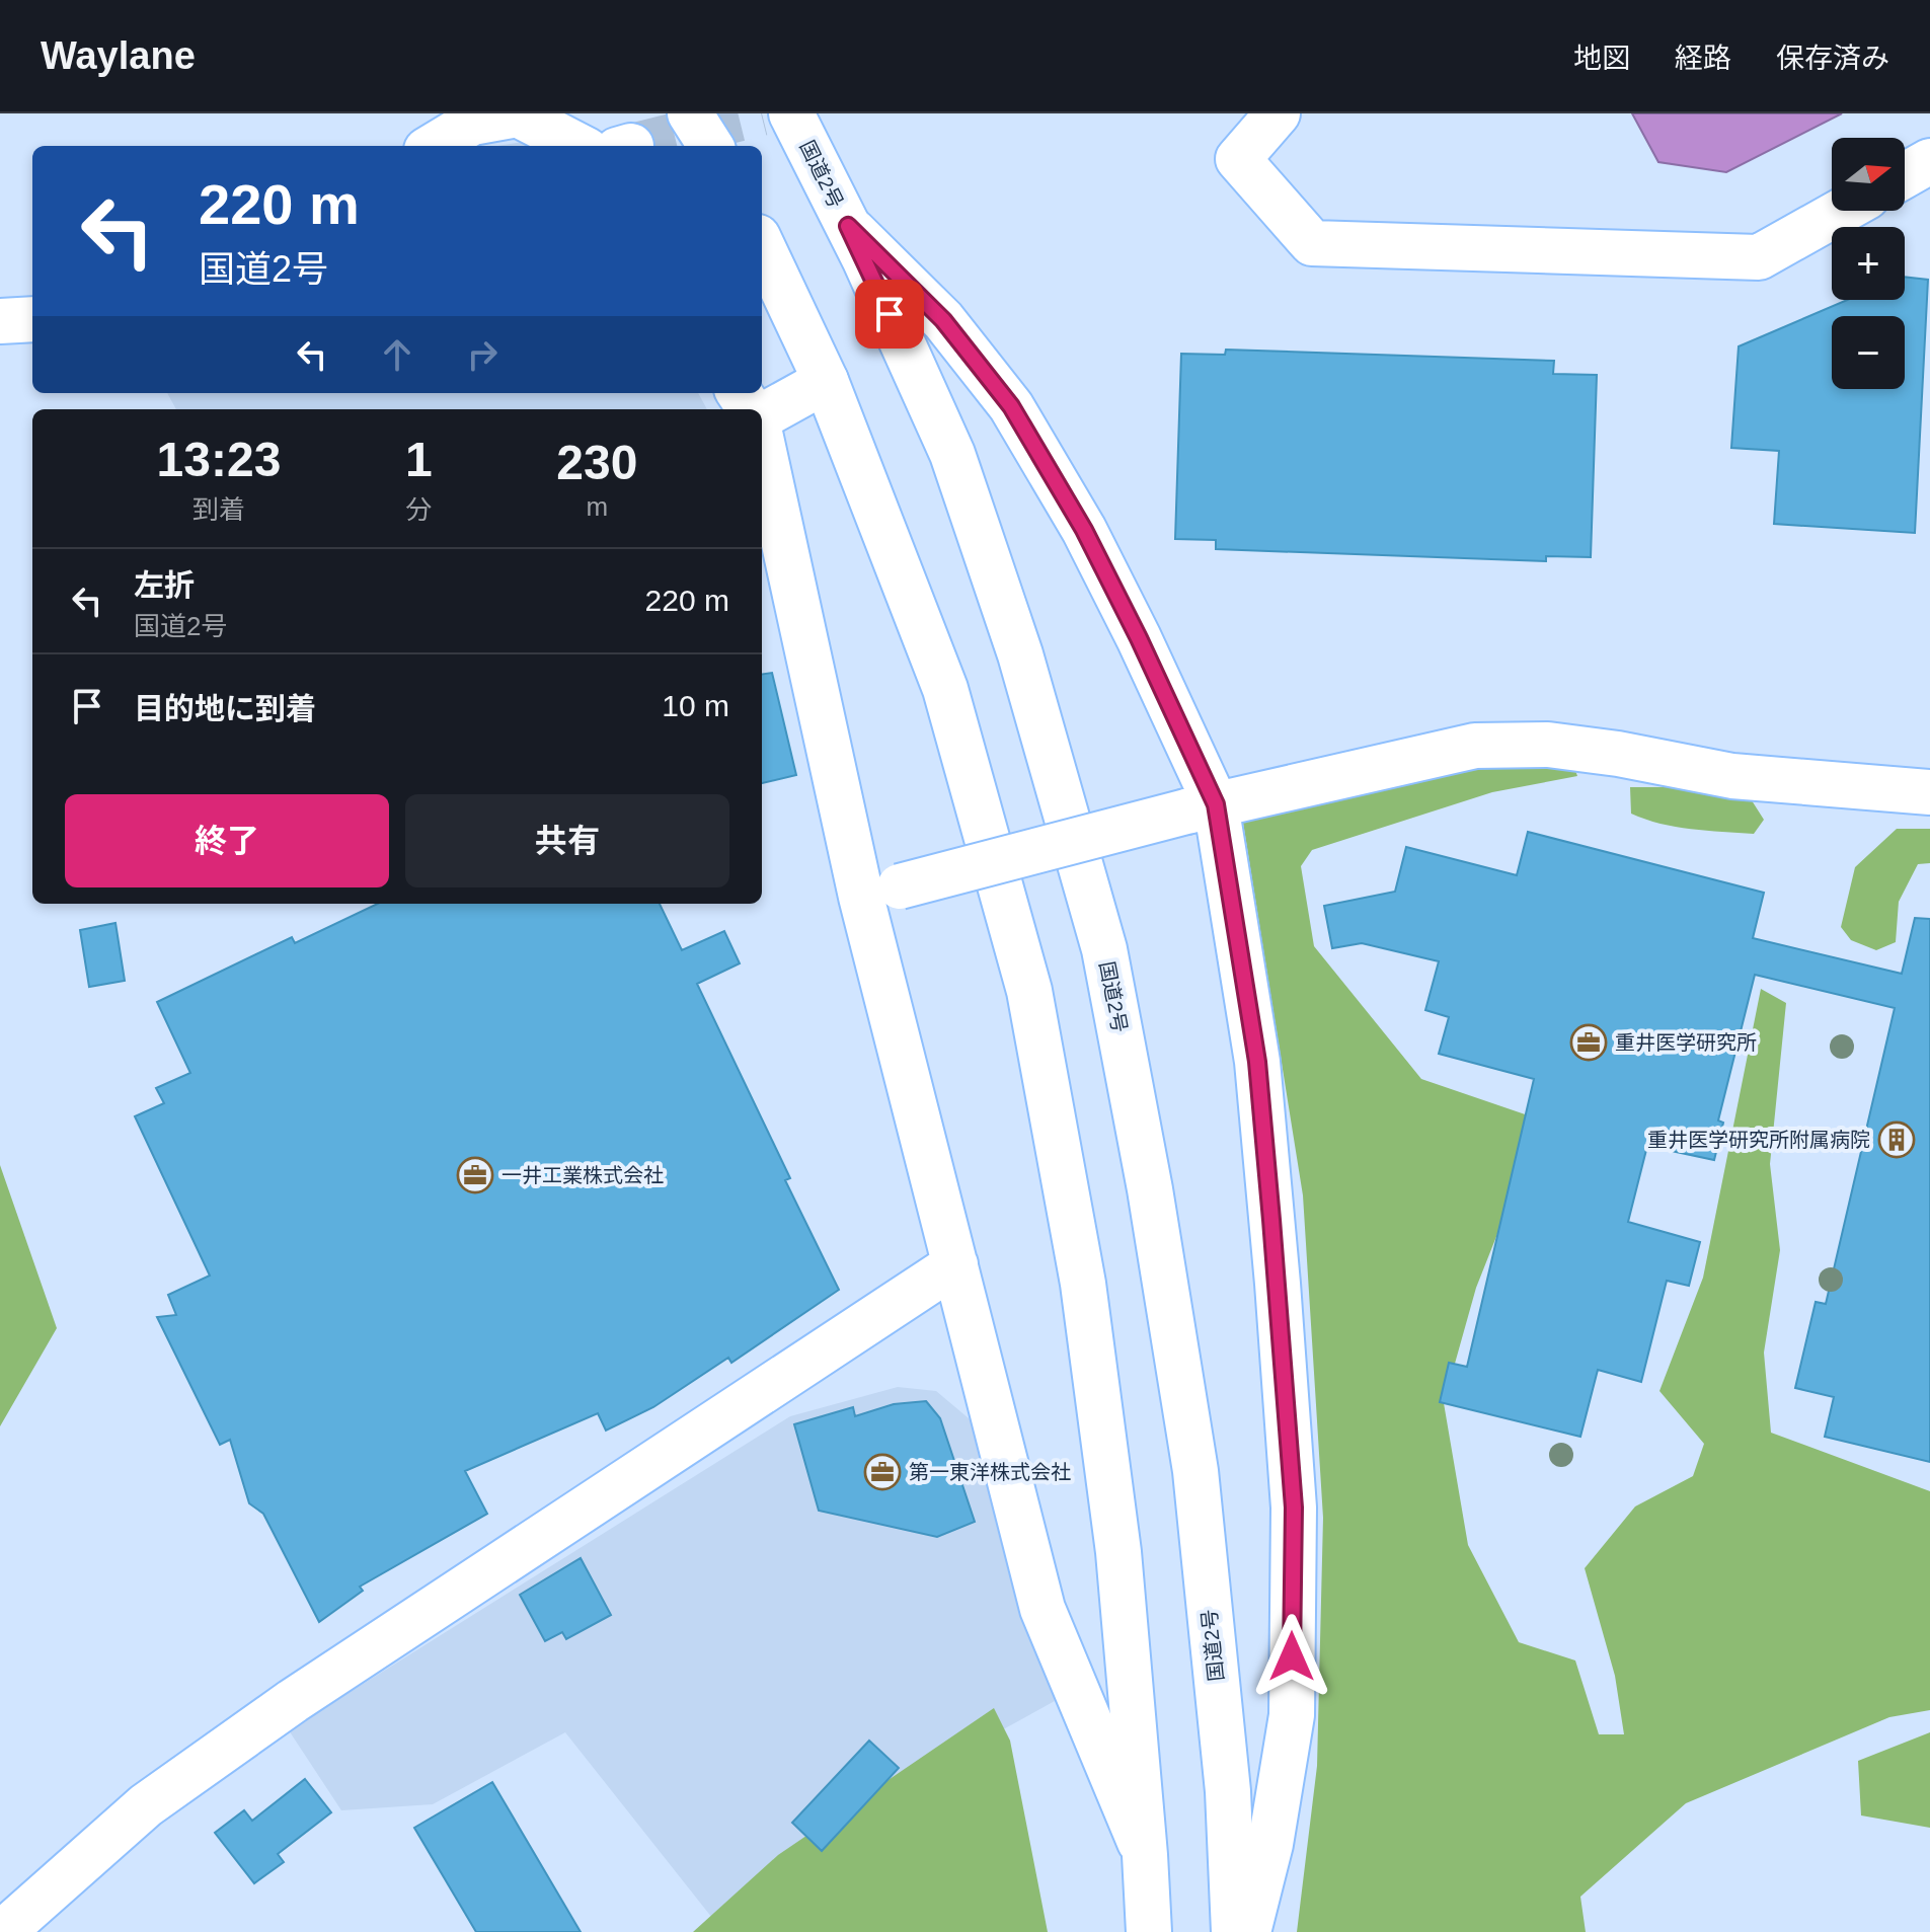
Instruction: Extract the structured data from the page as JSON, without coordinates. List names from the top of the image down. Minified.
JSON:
{"streets":{"main road":["国道2号"]},"places":{"office":["重井医学研究所","一井工業株式会社","第一東洋株式会社"],"building":["重井医学研究所附属病院"]},"north":"right","page":{"header":"Waylane","nav":["地図","経路","保存済み"],"map_buttons":["+","−"],"turn":["220 m","国道2号"],"eta":["13:23","到着","1","分","230","m"],"list":[{"name":"左折","note":"国道2号","value":"220 m"},{"name":"目的地に到着","value":"10 m"}],"buttons":["終了","共有"]}}
